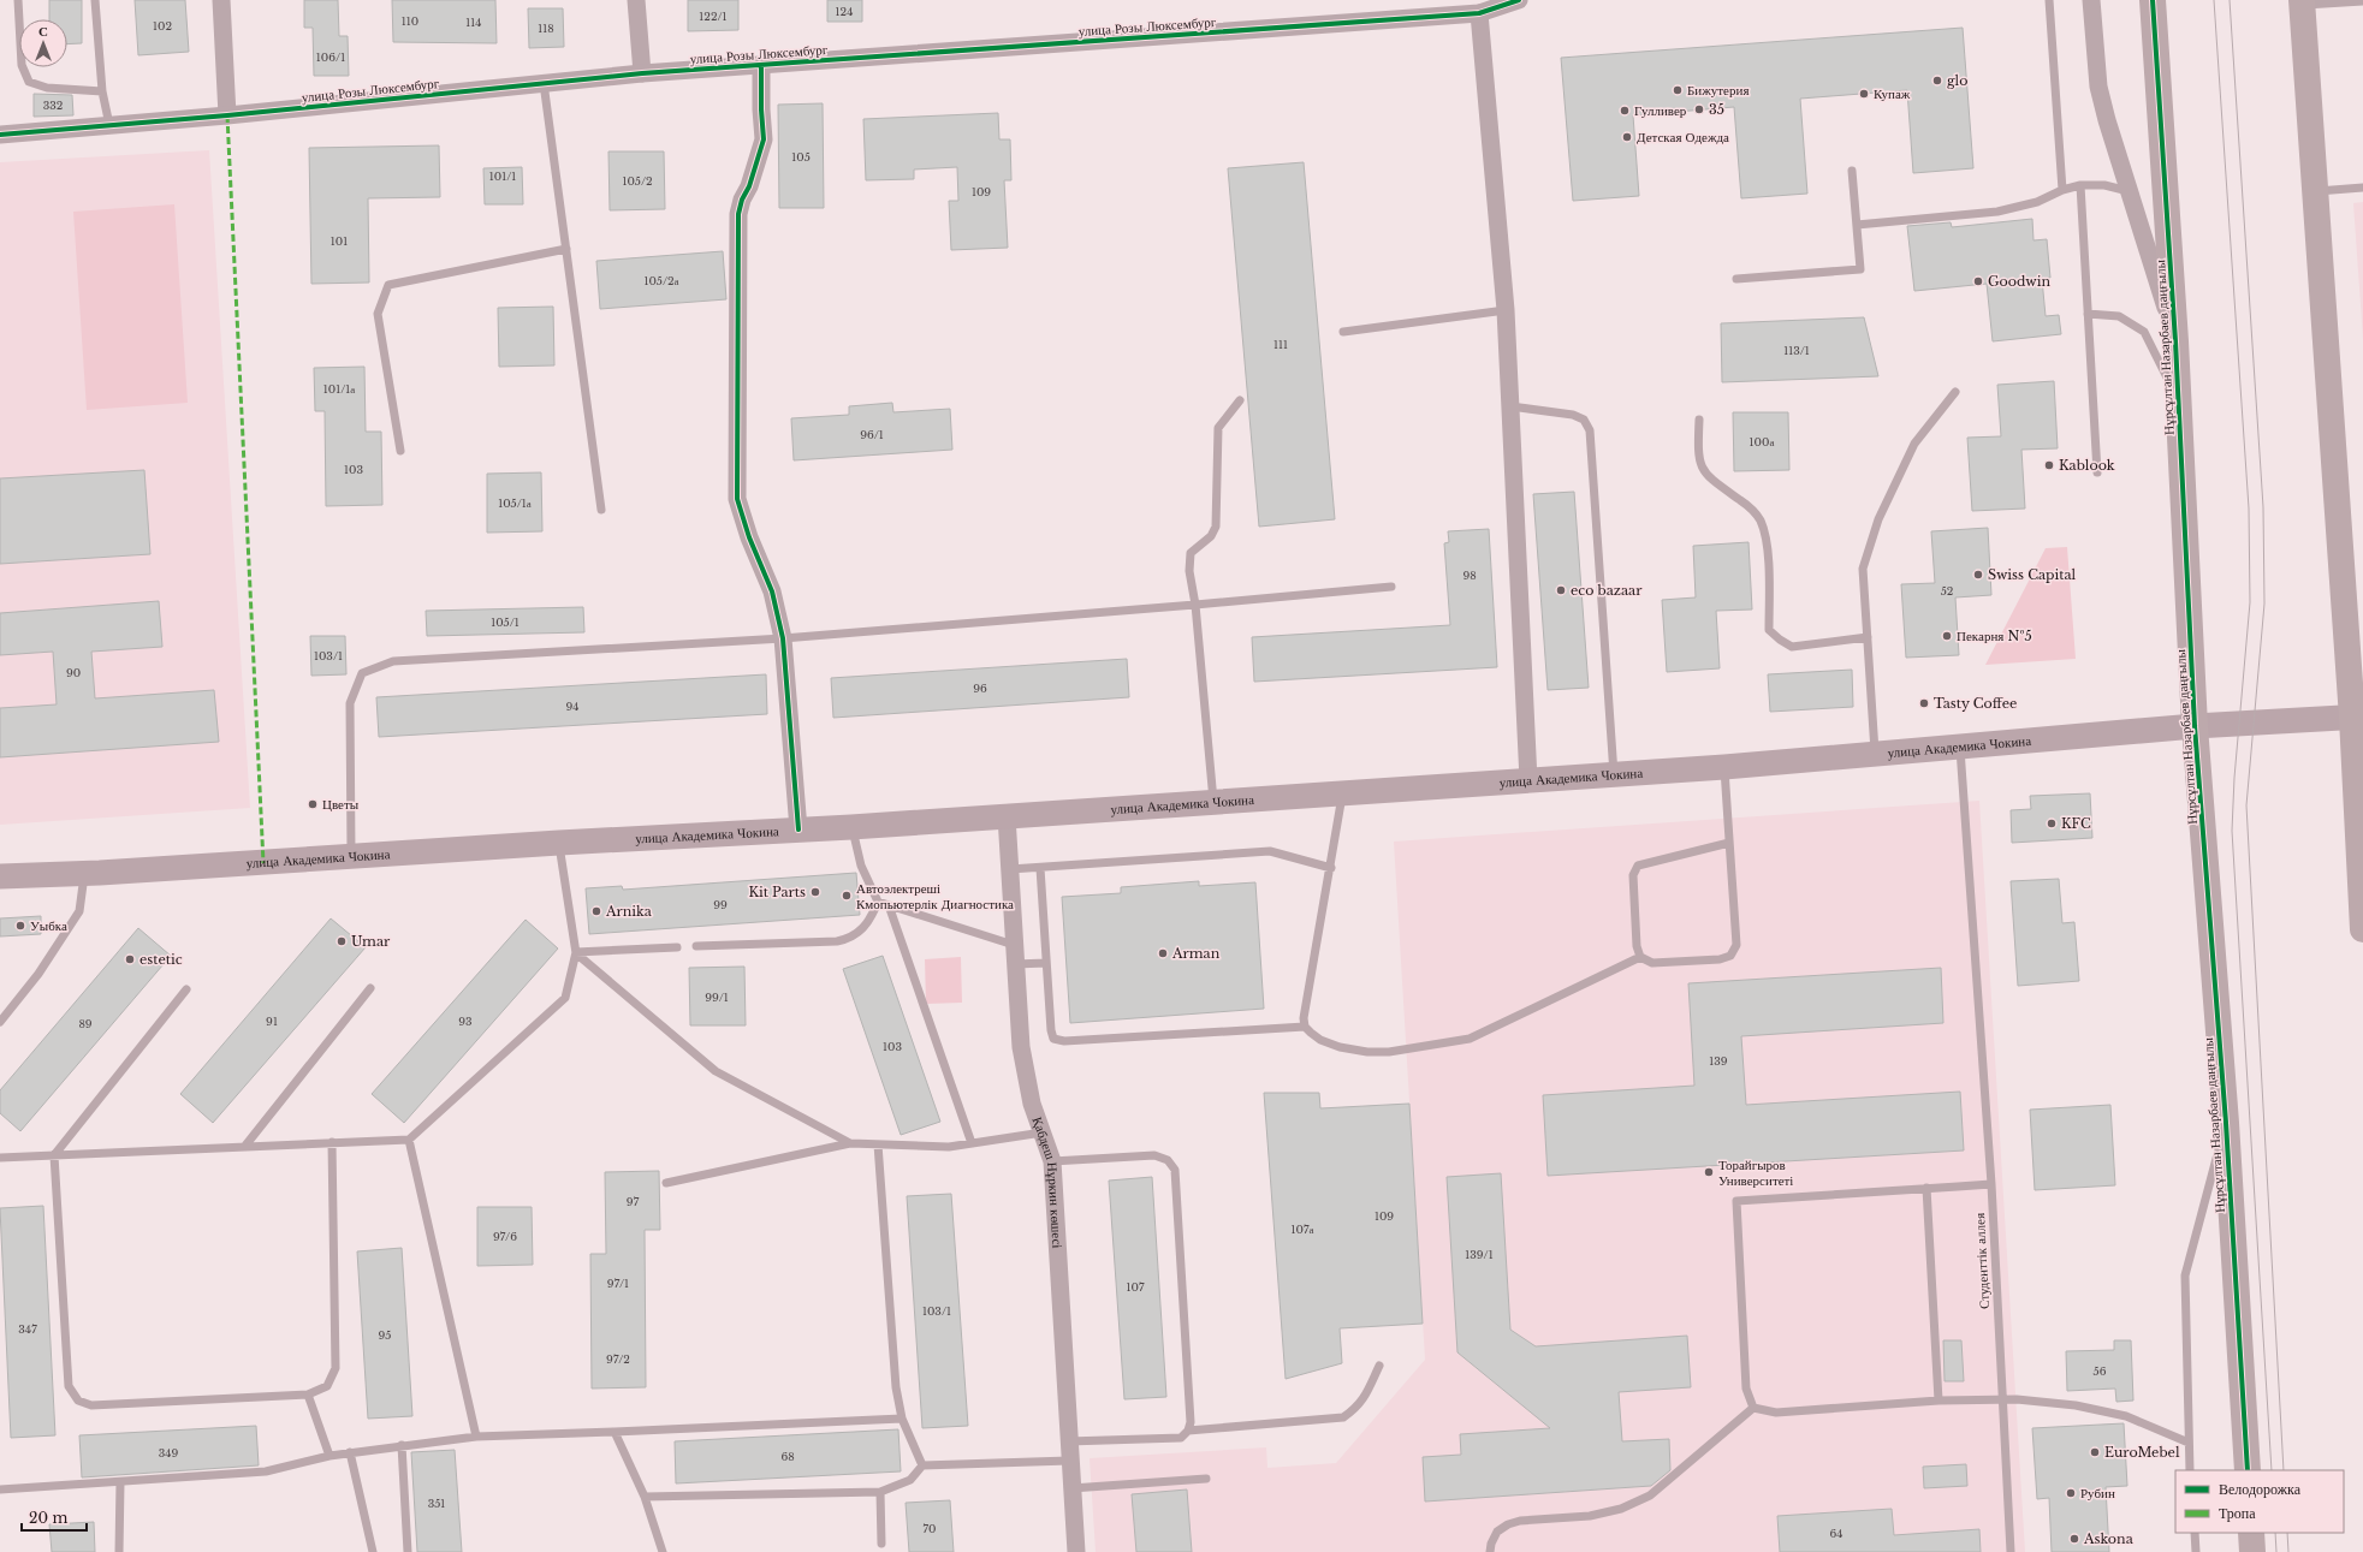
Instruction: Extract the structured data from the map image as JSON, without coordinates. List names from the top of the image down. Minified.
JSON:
{"streets":{"main road":["Нұрсұлтан Назарбаев даңғылы","улица Академика Чокина"],"street":["улица Розы Люксембург","Қабдеш Нұркин көшесі"],"lane":["Студенттік аллея"]},"crossings":[["Нұрсұлтан Назарбаев даңғылы","улица Академика Чокина"],["улица Академика Чокина","Қабдеш Нұркин көшесі"],["улица Академика Чокина","Студенттік аллея"]],"places":["glo","Бижутерия","Купаж","35","Гулливер","Детская Одежда","Goodwin","Kablook","Swiss Capital","eco bazaar","Пекарня №5","Tasty Coffee","Цветы","KFC","Kit Parts","Автоэлектреші Кмопьютерлік Диагностика","Arnika","Уыбка","Umar","Arman","estetic","Торайгыров Университеті","EuroMebel","Рубин","Askona"],"house_numbers":["124","122/1","110","114","102","118","106/1","332","105","101/1","105/2","109","101","105/2а","111","113/1","101/1а","96/1","100а","103","105/1а","98","52","105/1","103/1","90","96","94","99","99/1","91","93","89","103","139","97","109","107а","97/6","139/1","97/1","107","103/1","347","95","97/2","56","349","68","351","70","64"],"legend":["Велодорожка","Тропа"],"scale_bar":"20 m","north":"top"}
